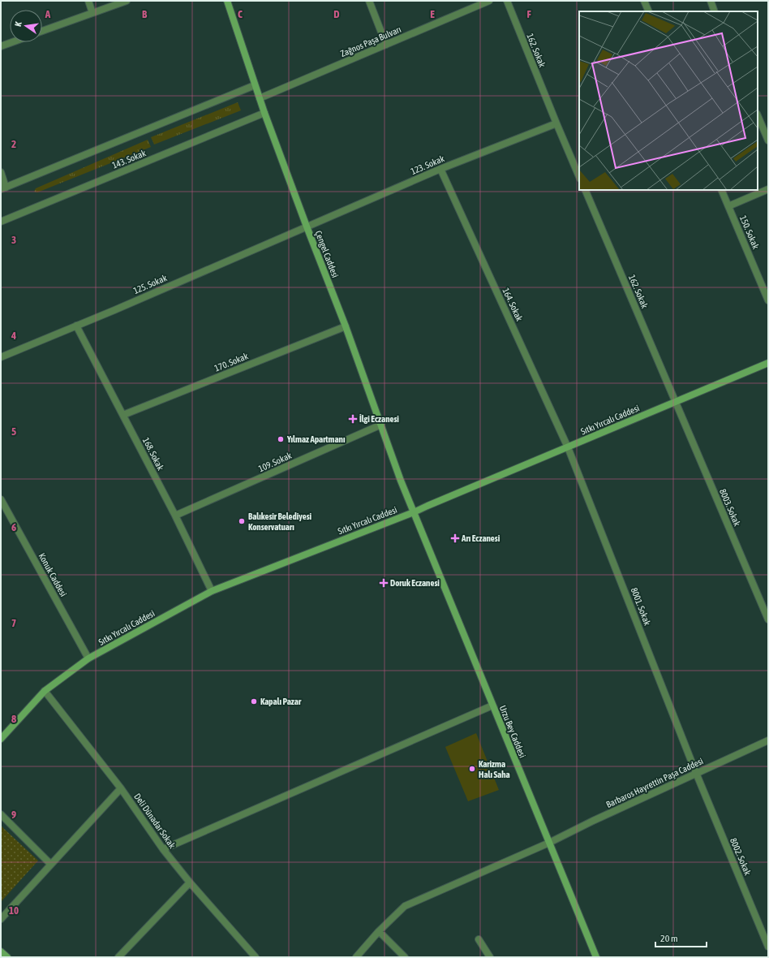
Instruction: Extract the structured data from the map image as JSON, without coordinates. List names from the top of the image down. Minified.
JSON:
{"streets":{"main road":["Çengel Caddesi","Sıtkı Yırcalı Caddesi","Urzu Bey Caddesi"],"street":["Zağnos Paşa Bulvarı","162. Sokak","143. Sokak","123. Sokak","150. Sokak","125. Sokak","164. Sokak","170. Sokak","168. Sokak","109. Sokak","8003. Sokak","Konuk Caddesi","8001. Sokak","Barbaros Hayrettin Paşa Caddesi","Deli Dünadar Sokak","8002. Sokak"]},"crossings":[["Zağnos Paşa Bulvarı","Çengel Caddesi"],["162. Sokak","123. Sokak"],["162. Sokak","Sıtkı Yırcalı Caddesi"],["162. Sokak","8003. Sokak"],["143. Sokak","Çengel Caddesi"],["123. Sokak","Çengel Caddesi"],["123. Sokak","125. Sokak"],["123. Sokak","164. Sokak"],["Çengel Caddesi","125. Sokak"],["Çengel Caddesi","170. Sokak"],["Çengel Caddesi","Sıtkı Yırcalı Caddesi"],["Çengel Caddesi","109. Sokak"],["Çengel Caddesi","Urzu Bey Caddesi"],["125. Sokak","168. Sokak"],["164. Sokak","Sıtkı Yırcalı Caddesi"],["164. Sokak","8001. Sokak"],["170. Sokak","168. Sokak"],["Sıtkı Yırcalı Caddesi","168. Sokak"],["Sıtkı Yırcalı Caddesi","8003. Sokak"],["Sıtkı Yırcalı Caddesi","Konuk Caddesi"],["Sıtkı Yırcalı Caddesi","8001. Sokak"],["Sıtkı Yırcalı Caddesi","Urzu Bey Caddesi"],["Sıtkı Yırcalı Caddesi","Deli Dünadar Sokak"],["168. Sokak","109. Sokak"],["8001. Sokak","Barbaros Hayrettin Paşa Caddesi"],["8001. Sokak","8002. Sokak"],["Urzu Bey Caddesi","Barbaros Hayrettin Paşa Caddesi"],["Barbaros Hayrettin Paşa Caddesi","8002. Sokak"]],"places":{"health":["İlgi Eczanesi","Arı Eczanesi","Doruk Eczanesi"],"other":["Yılmaz Apartmanı","Balıkesir Belediyesi Konservatuarı","Kapalı Pazar","Karizma Halı Saha"]},"scale_bar":"20 m","north":"left","grid":{"columns":["A","B","C","D","E","F"],"rows":["2","3","4","5","6","7","8","9","10"]}}
